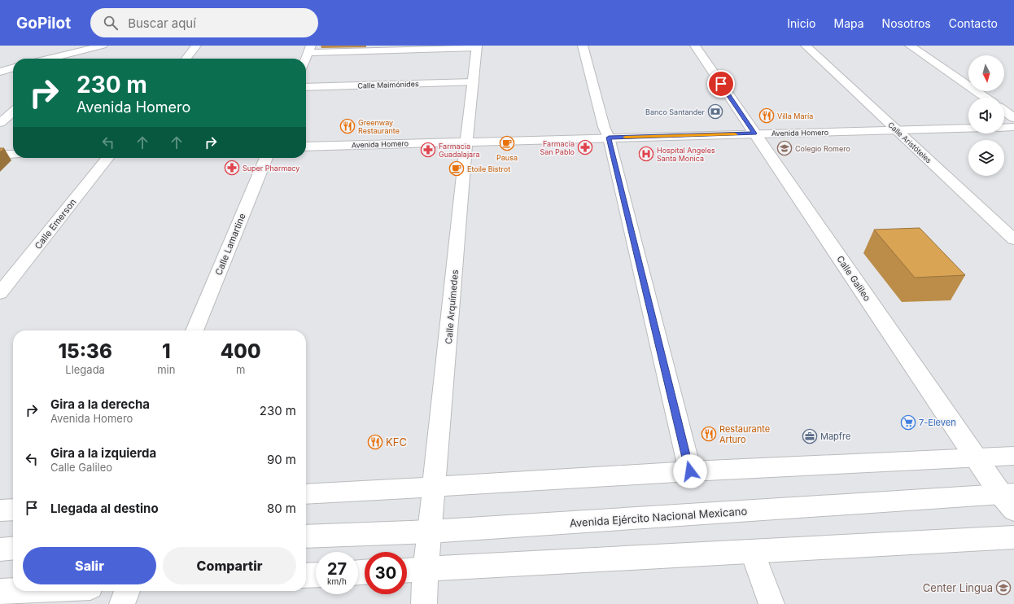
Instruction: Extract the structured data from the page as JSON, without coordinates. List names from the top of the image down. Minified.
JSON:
{"streets":{"street":["Calle Maimónides","Avenida Homero","Calle Aristóteles","Calle Emerson","Calle Lamartine","Calle Galileo","Calle Arquímedes","Avenida Ejército Nacional Mexicano"]},"crossings":[["Calle Maimónides","Calle Arquímedes"],["Avenida Homero","Calle Aristóteles"],["Avenida Homero","Calle Galileo"],["Avenida Homero","Calle Arquímedes"],["Calle Galileo","Avenida Ejército Nacional Mexicano"],["Calle Arquímedes","Avenida Ejército Nacional Mexicano"]],"places":{"bank":["Banco Santander"],"restaurant":["Villa María","Greenway Restaurante","Restaurante Arturo","KFC"],"cafe":["Pausa","Etoile Bistrot"],"pharmacy":["Farmacia San Pablo","Farmacia Guadalajara","Super Pharmacy"],"school or university":["Colegio Romero","Center Lingua"],"hospital":["Hospital Angeles Santa Monica"],"supermarket":["7-Eleven"],"office":["Mapfre"]},"north":"bottom","page":{"header":"GoPilot","search":"Buscar aquí","nav":["Inicio","Mapa","Nosotros","Contacto"],"turn":["230 m","Avenida Homero"],"eta":["15:36","Llegada","1","min","400","m"],"list":[{"name":"Gira a la derecha","note":"Avenida Homero","value":"230 m"},{"name":"Gira a la izquierda","note":"Calle Galileo","value":"90 m"},{"name":"Llegada al destino","value":"80 m"}],"buttons":["Salir","Compartir"],"speed":"27 km/h","limit":"30"}}
